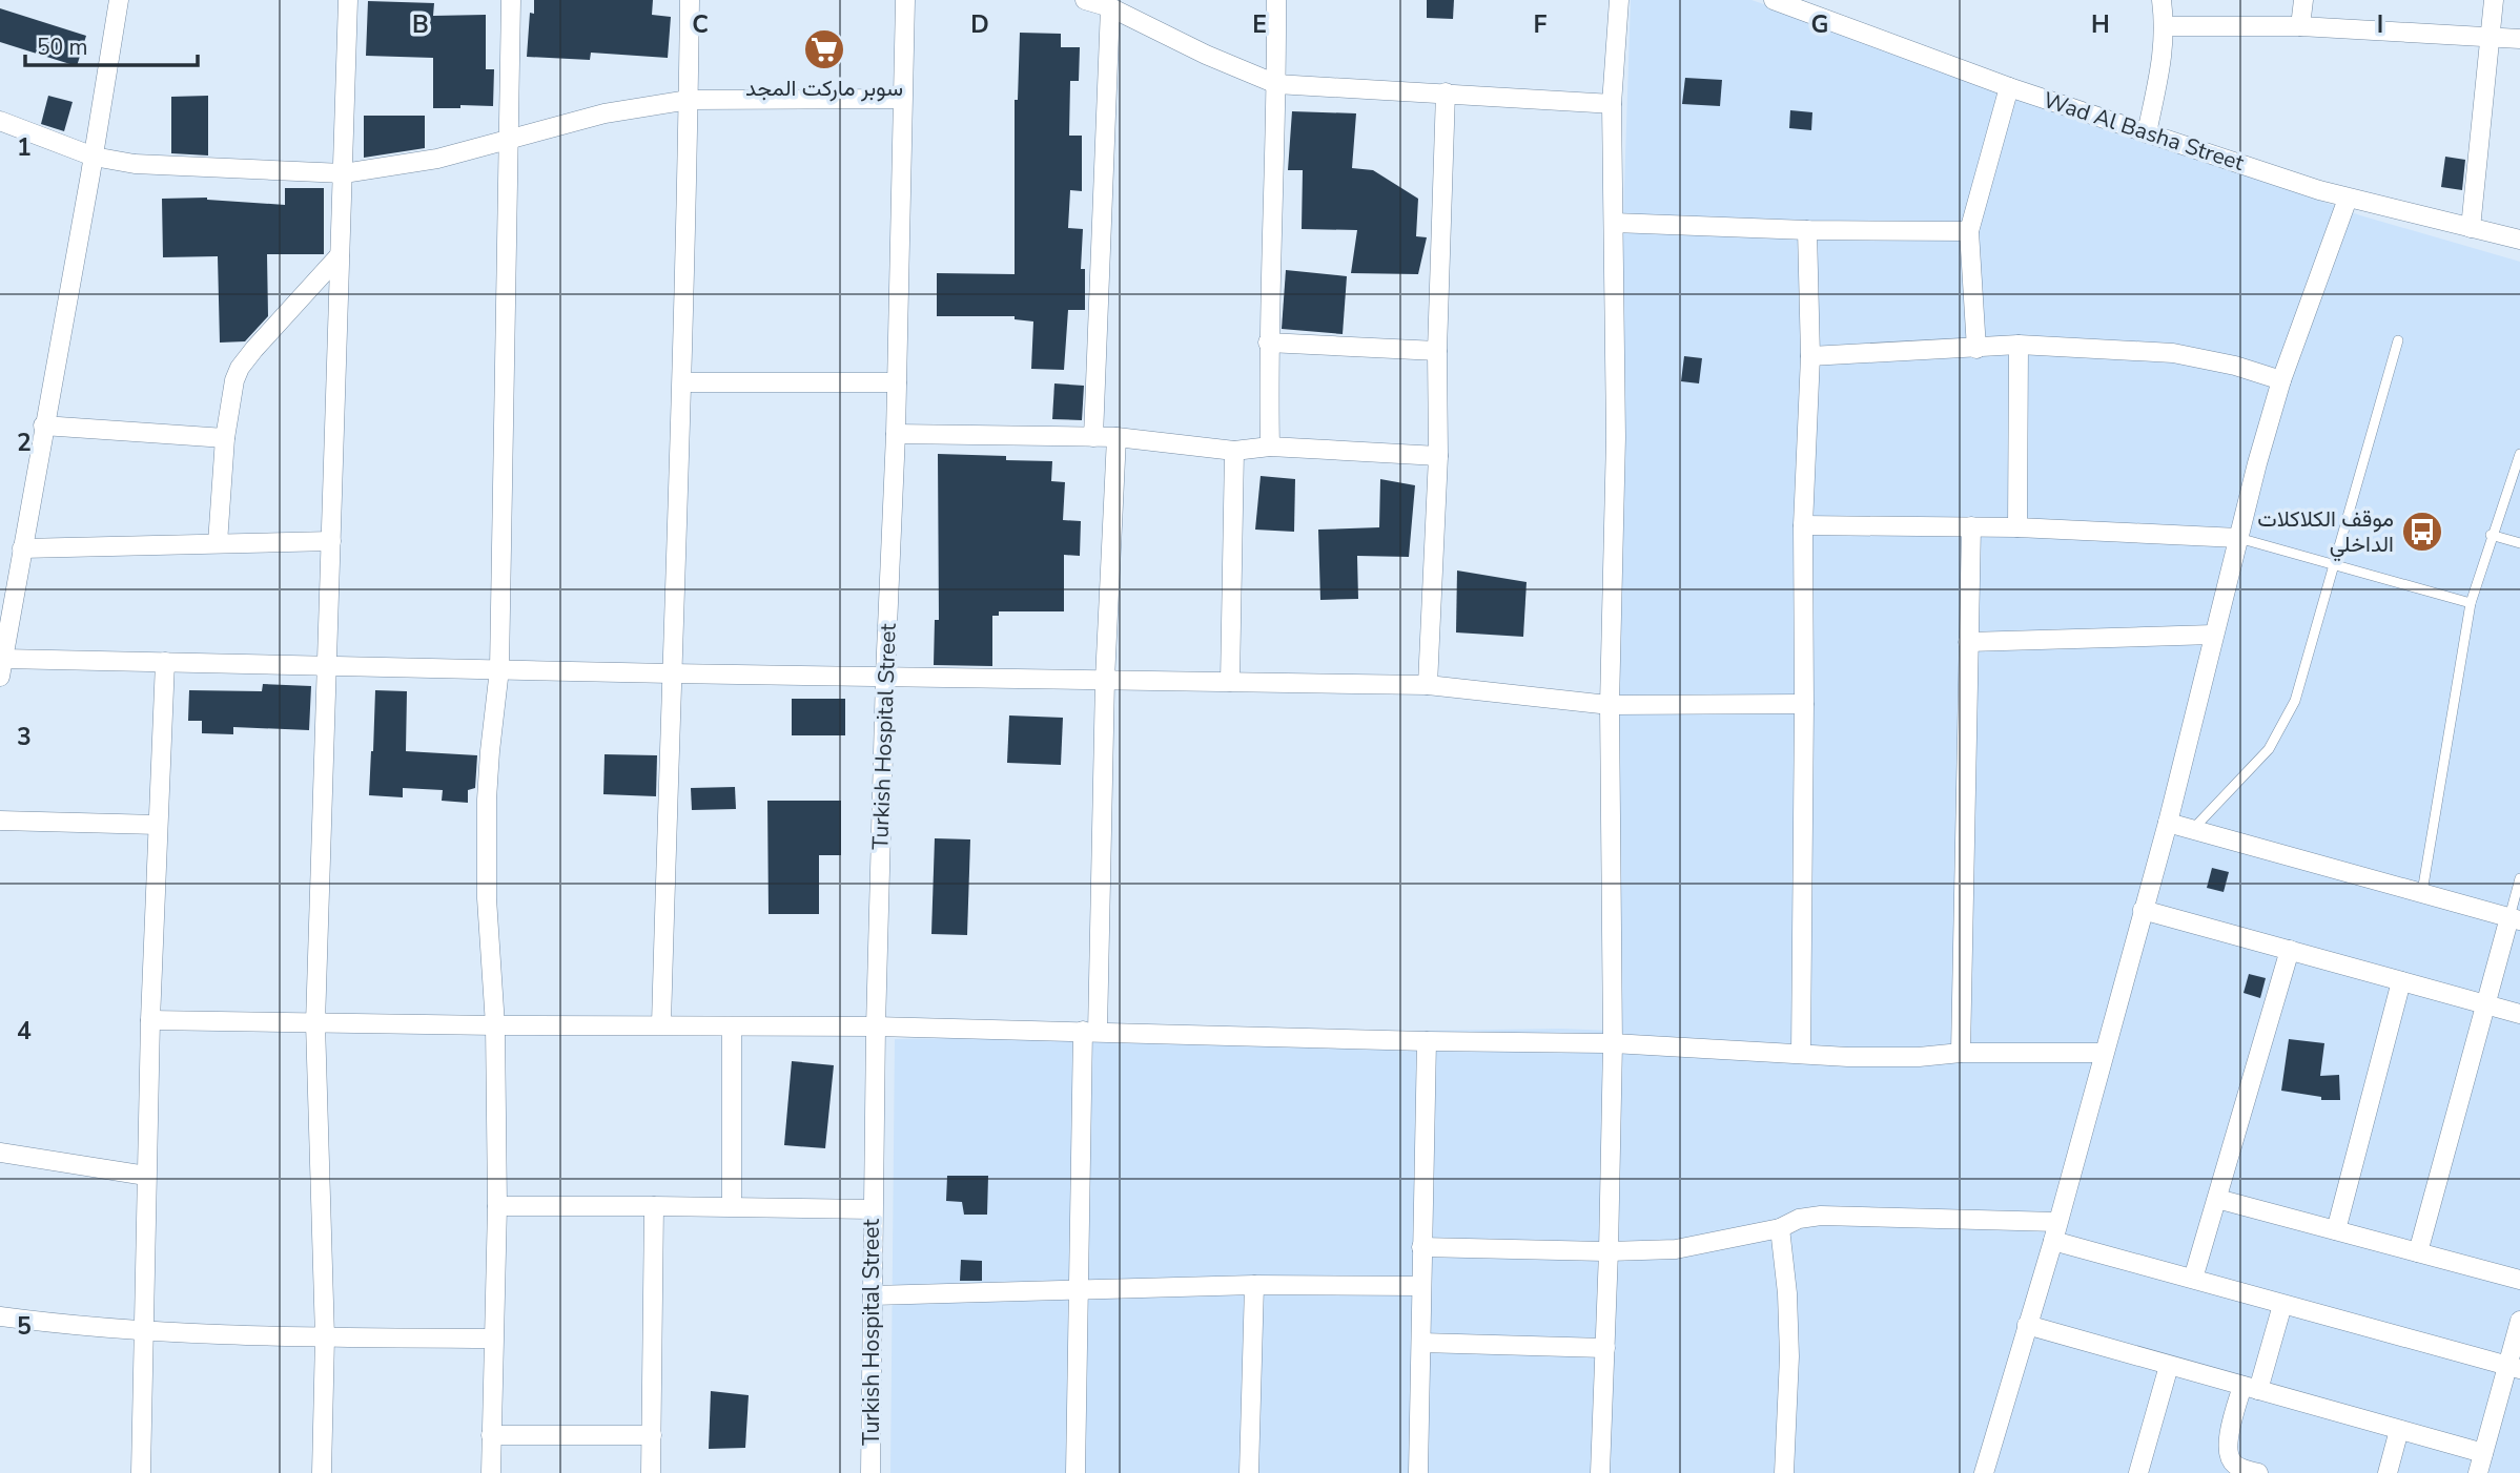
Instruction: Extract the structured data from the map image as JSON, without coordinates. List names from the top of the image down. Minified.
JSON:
{"streets":{"street":["Wad Al Basha Street","Turkish Hospital Street"]},"places":{"supermarket":["سوبر ماركت المجد"],"bus stop":["موقف الكلاكلات الداخلي"]},"scale_bar":"50 m","grid":{"columns":["B","C","D","E","F","G","H","I"],"rows":["1","2","3","4","5"]}}
